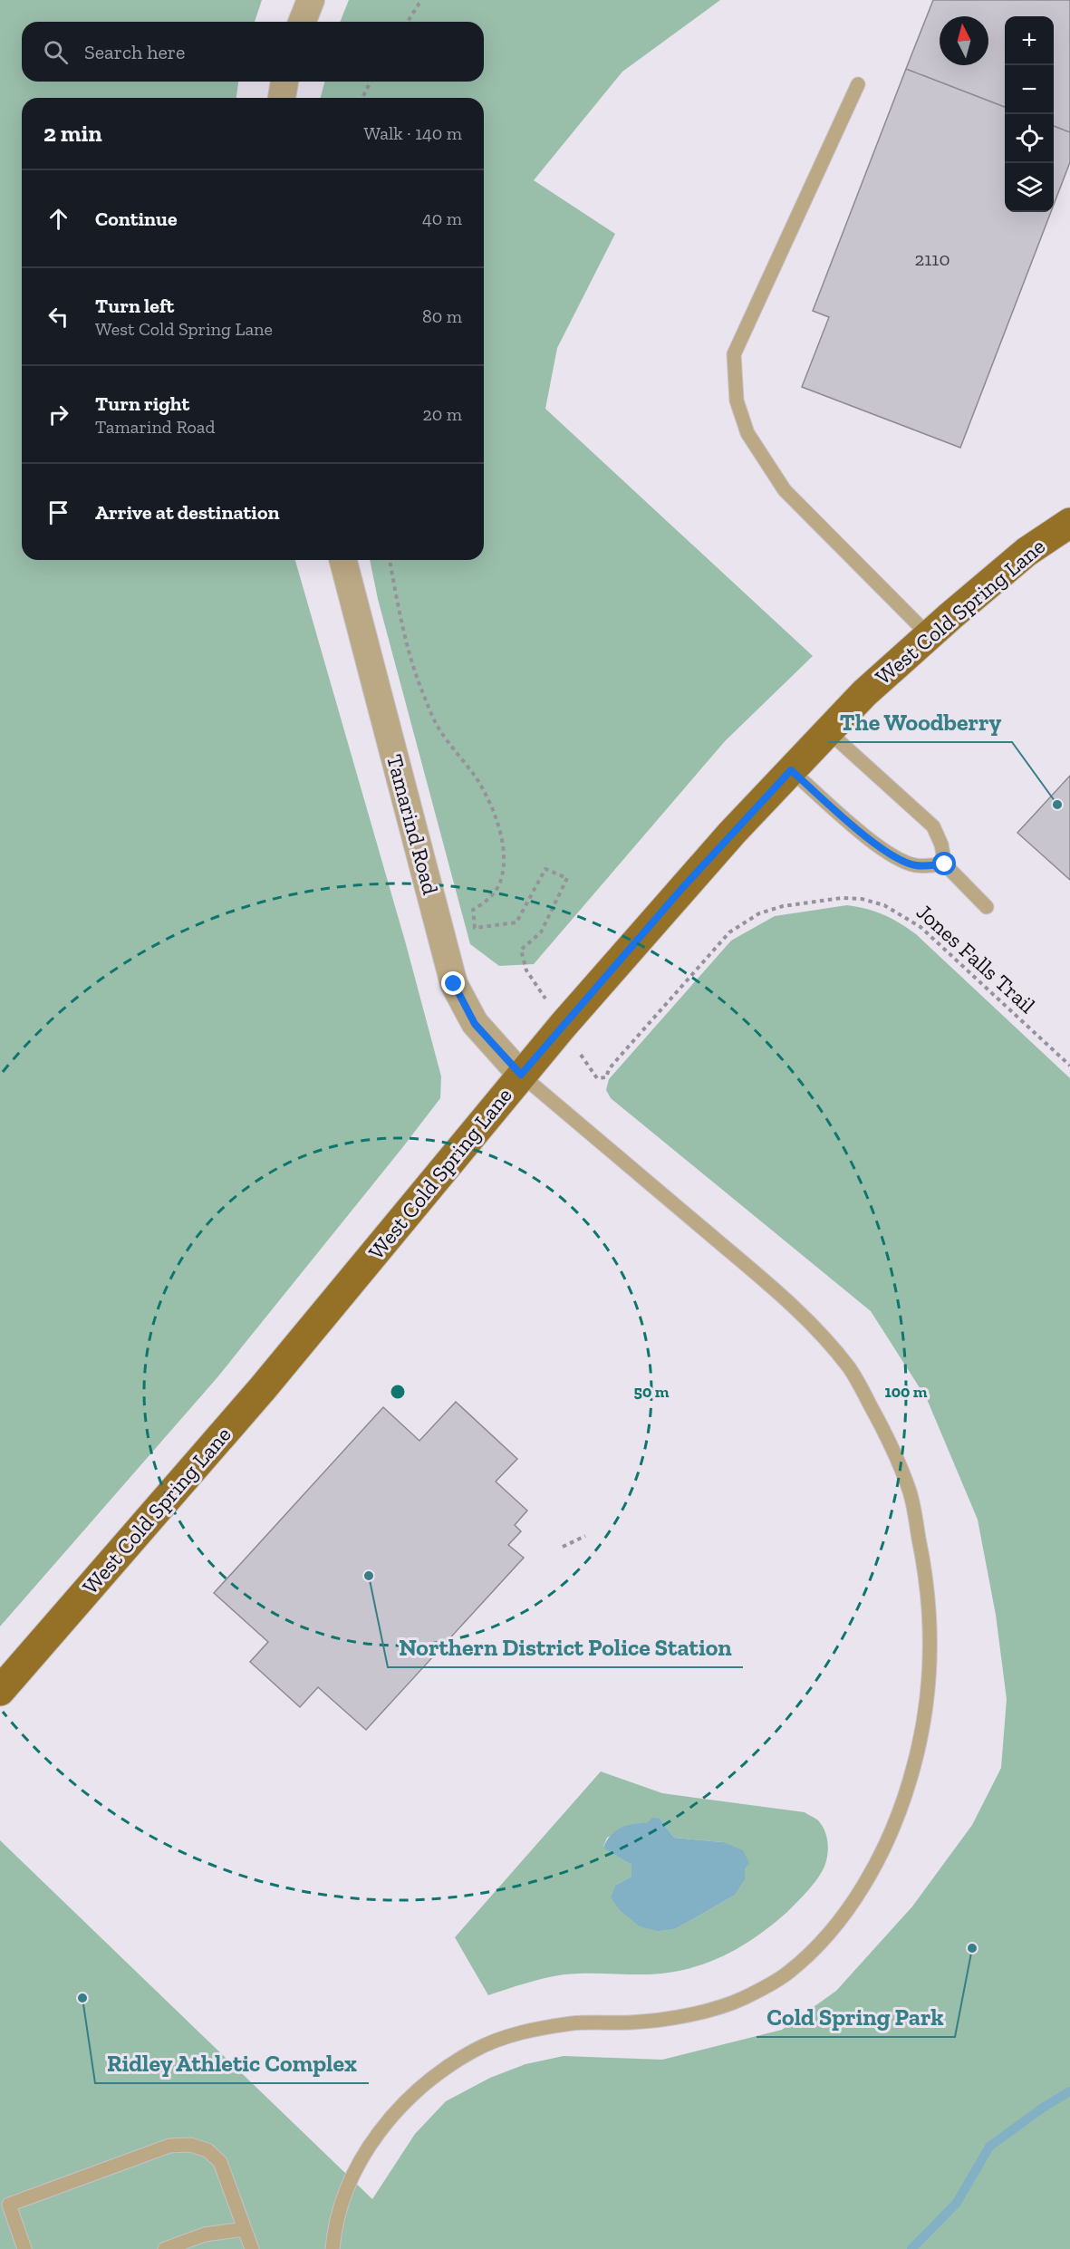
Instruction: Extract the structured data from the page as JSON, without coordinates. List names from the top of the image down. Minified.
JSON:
{"streets":{"main road":["West Cold Spring Lane"],"street":["Tamarind Road"],"path":["Jones Falls Trail"]},"crossings":[["West Cold Spring Lane","Tamarind Road"]],"places":["The Woodberry","Northern District Police Station","Cold Spring Park","Ridley Athletic Complex"],"house_numbers":["2110"],"north":"top","page":{"map_buttons":["+","−"],"search":"Search here","heading":["2 min","Walk · 140 m"],"list":[["Continue","40 m"],["Turn left","West Cold Spring Lane","80 m"],["Turn right","Tamarind Road","20 m"],"Arrive at destination"]},"rings":["50 m","100 m"]}
